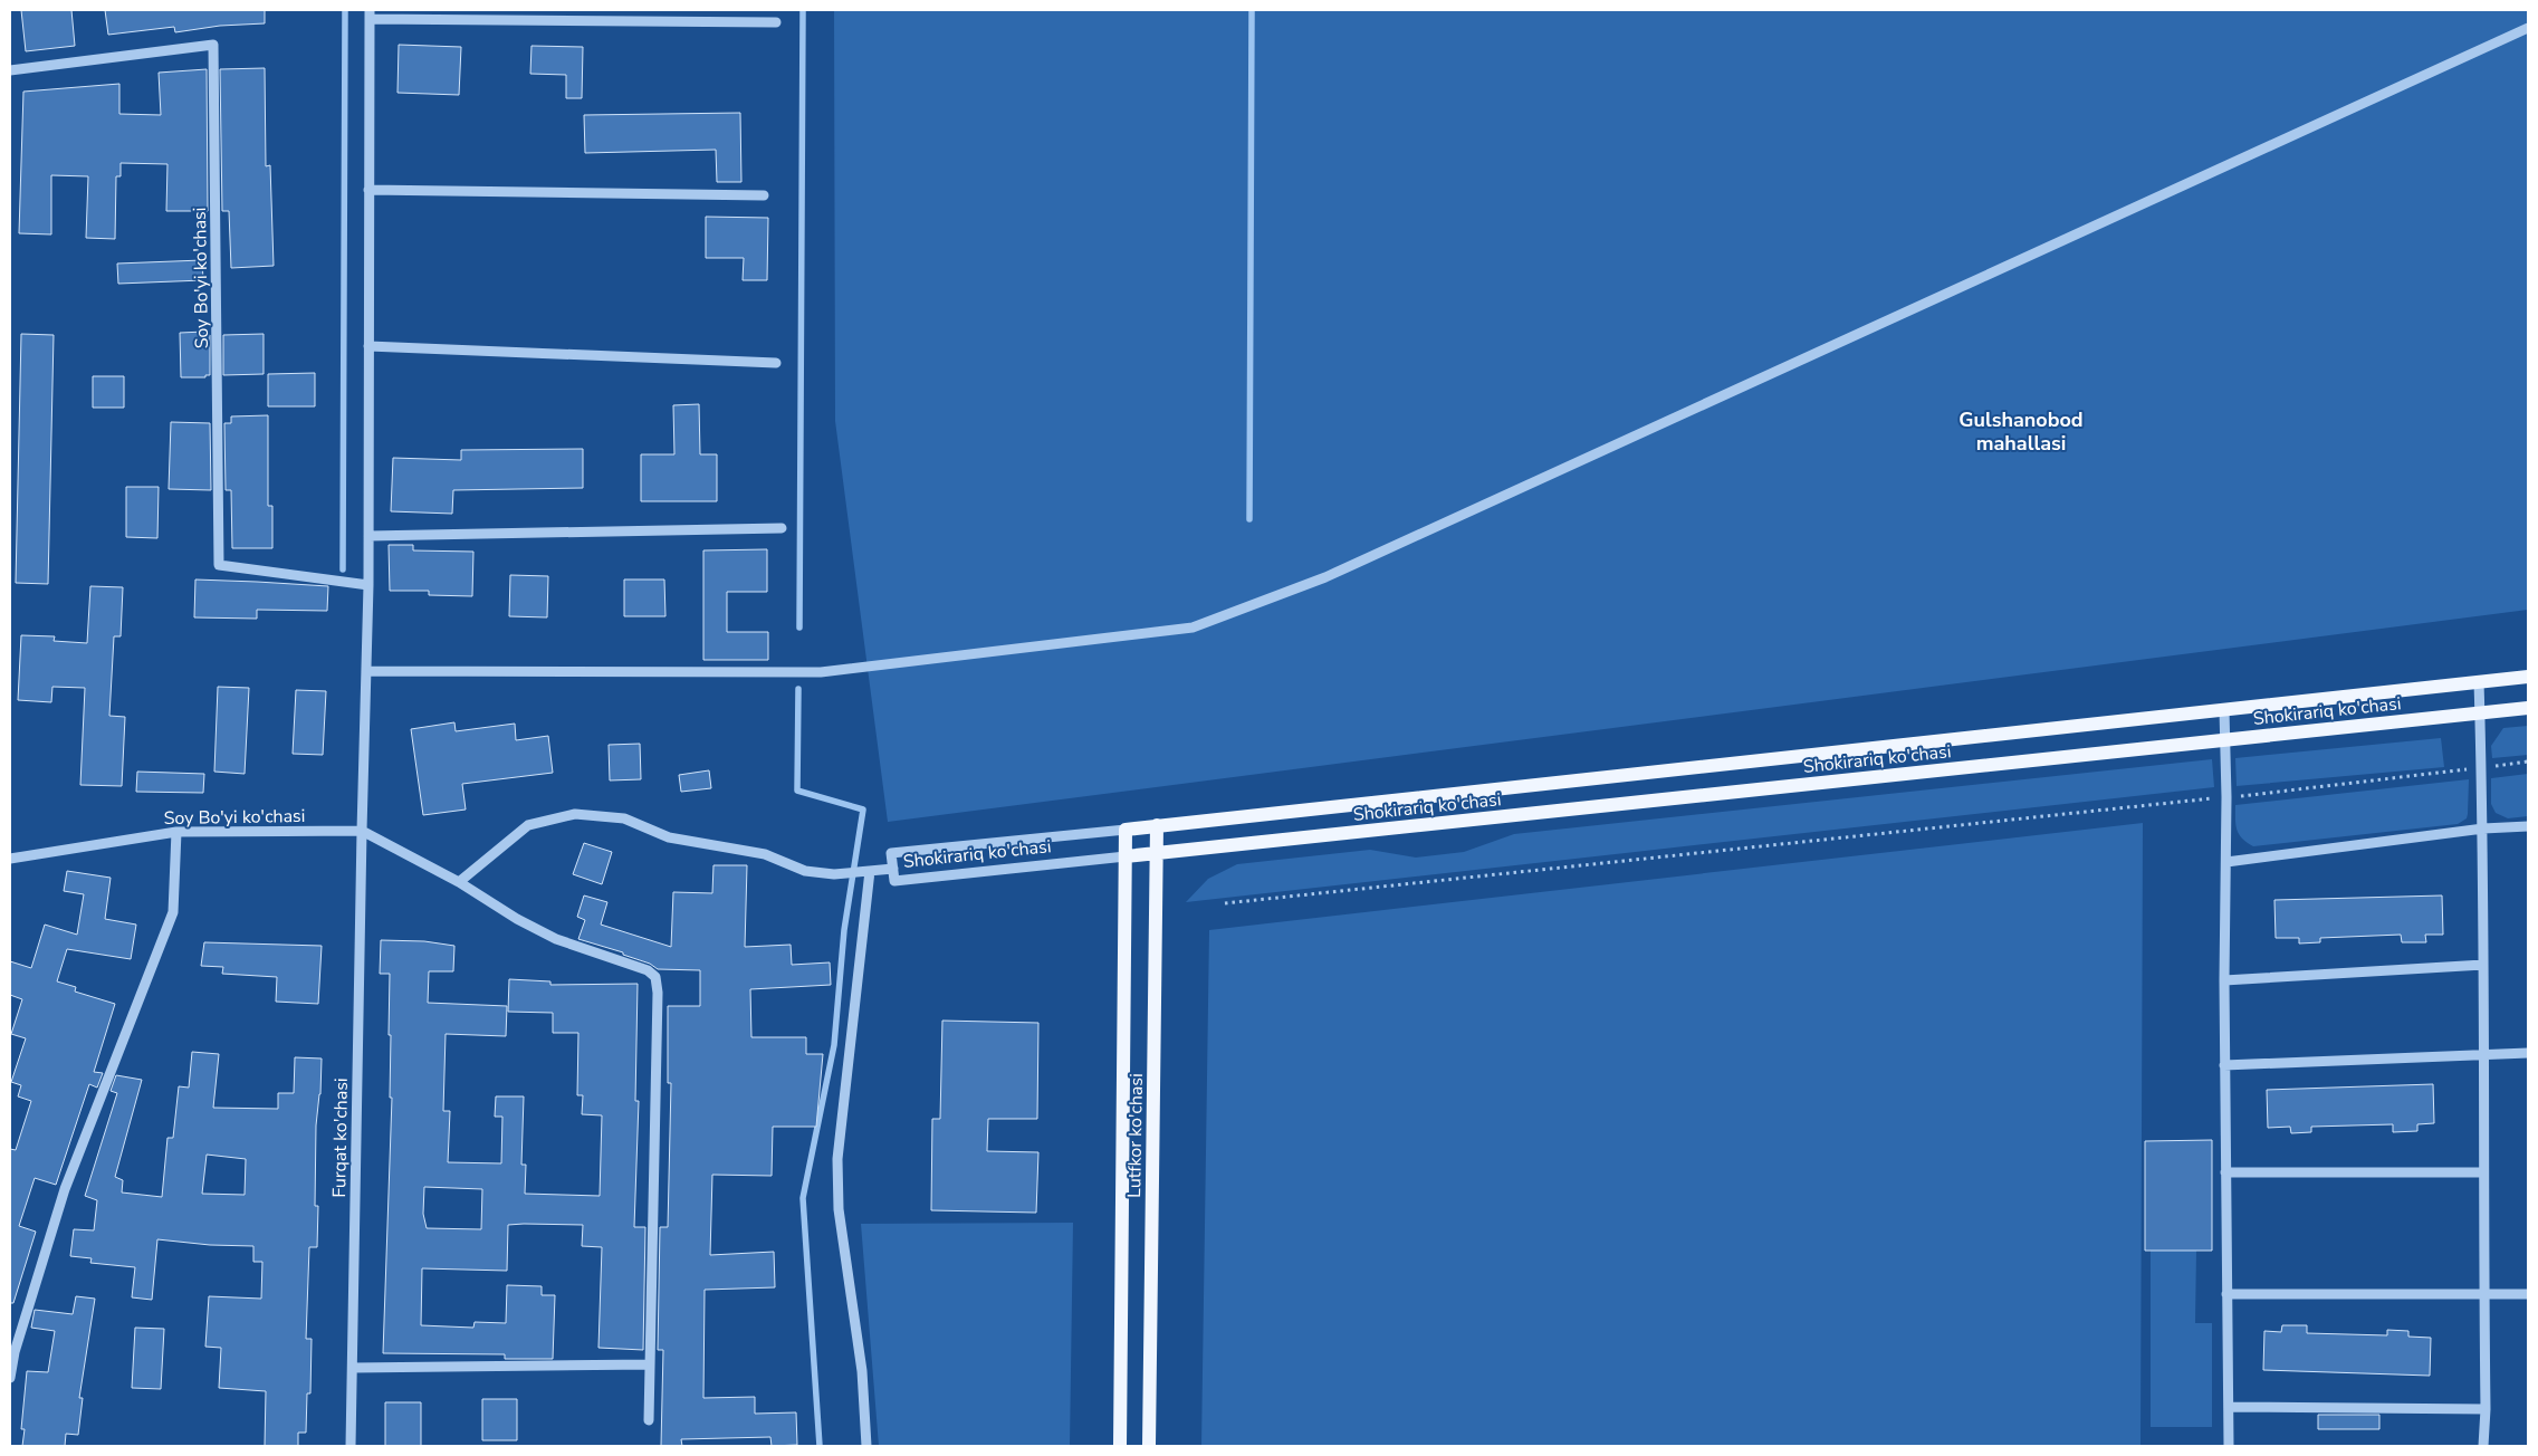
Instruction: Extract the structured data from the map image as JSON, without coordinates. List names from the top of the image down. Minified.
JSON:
{"streets":{"main road":["Shokirariq ko'chasi","Lutfkor ko'chasi"],"street":["Soy Bo'yi ko'chasi","Furqat ko'chasi"]},"crossings":[["Soy Bo'yi ko'chasi","Furqat ko'chasi"],["Shokirariq ko'chasi","Lutfkor ko'chasi"]],"districts":["Gulshanobod mahallasi"]}
